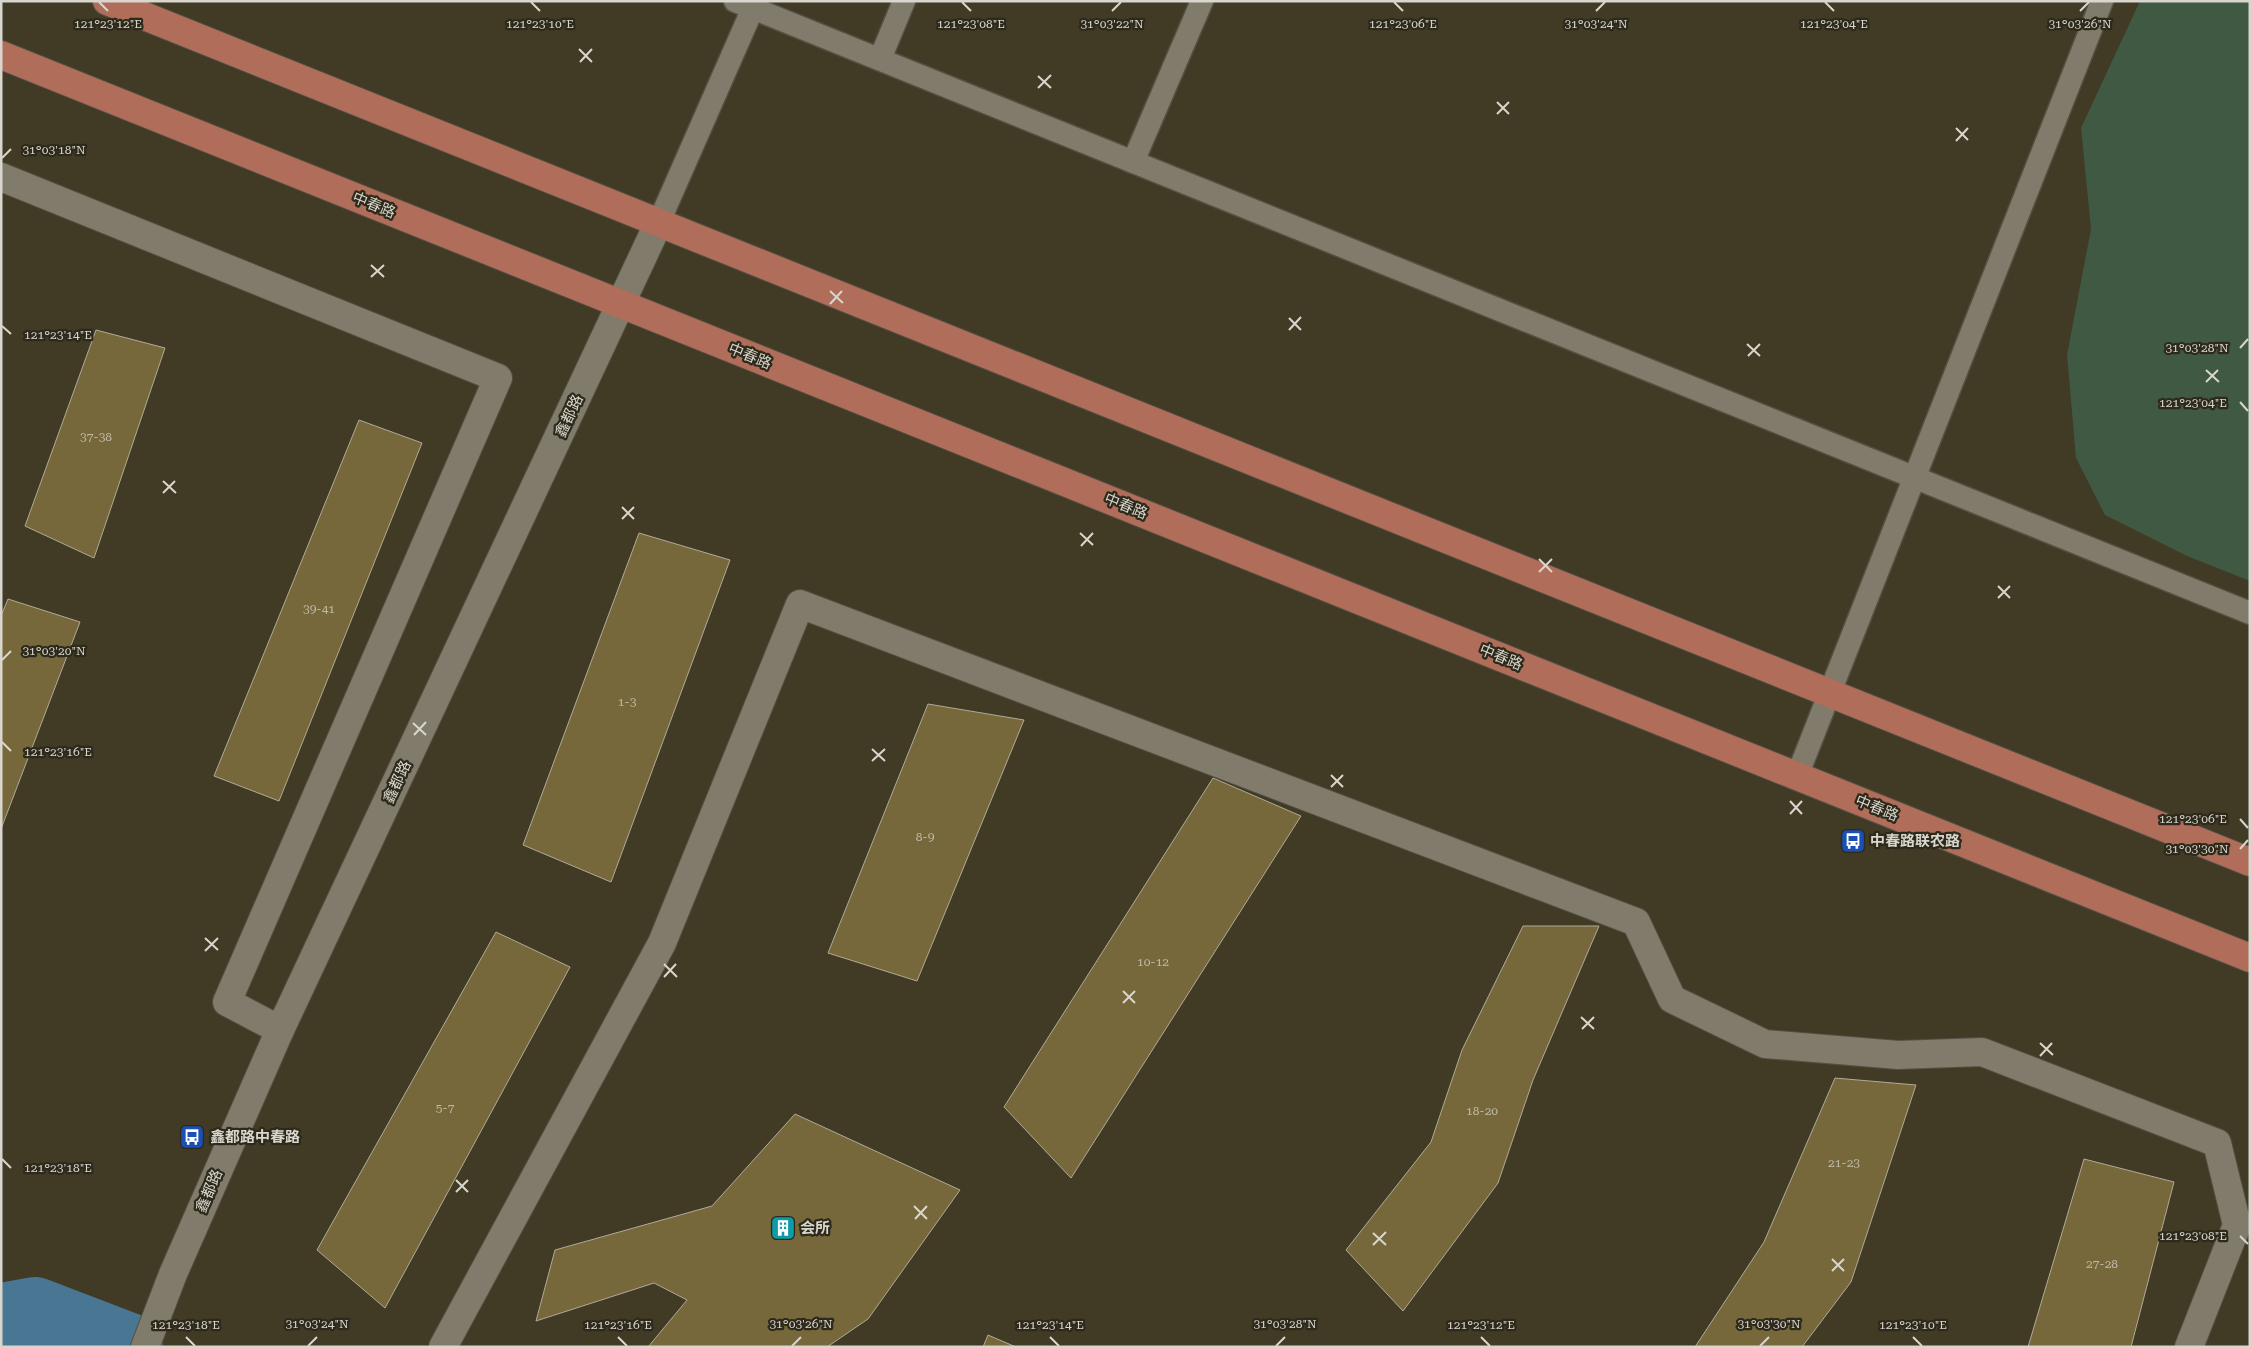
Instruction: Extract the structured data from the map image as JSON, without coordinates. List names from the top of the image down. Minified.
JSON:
{"streets":{"main road":["中春路"],"street":["鑫都路"]},"crossings":[["中春路","鑫都路"]],"places":{"bus stop":["中春路联农路","鑫都路中春路"],"building":["会所"]},"house_numbers":["37-38","39-41","1-3","8-9","10-12","5-7","18-20","21-23","27-28"],"coordinates":["121°23'12\"E","121°23'10\"E","121°23'08\"E","121°23'06\"E","121°23'04\"E","31°03'22\"N","31°03'24\"N","31°03'26\"N","31°03'18\"N","121°23'14\"E","31°03'28\"N","31°03'20\"N","121°23'16\"E","31°03'30\"N","121°23'18\"E"]}
